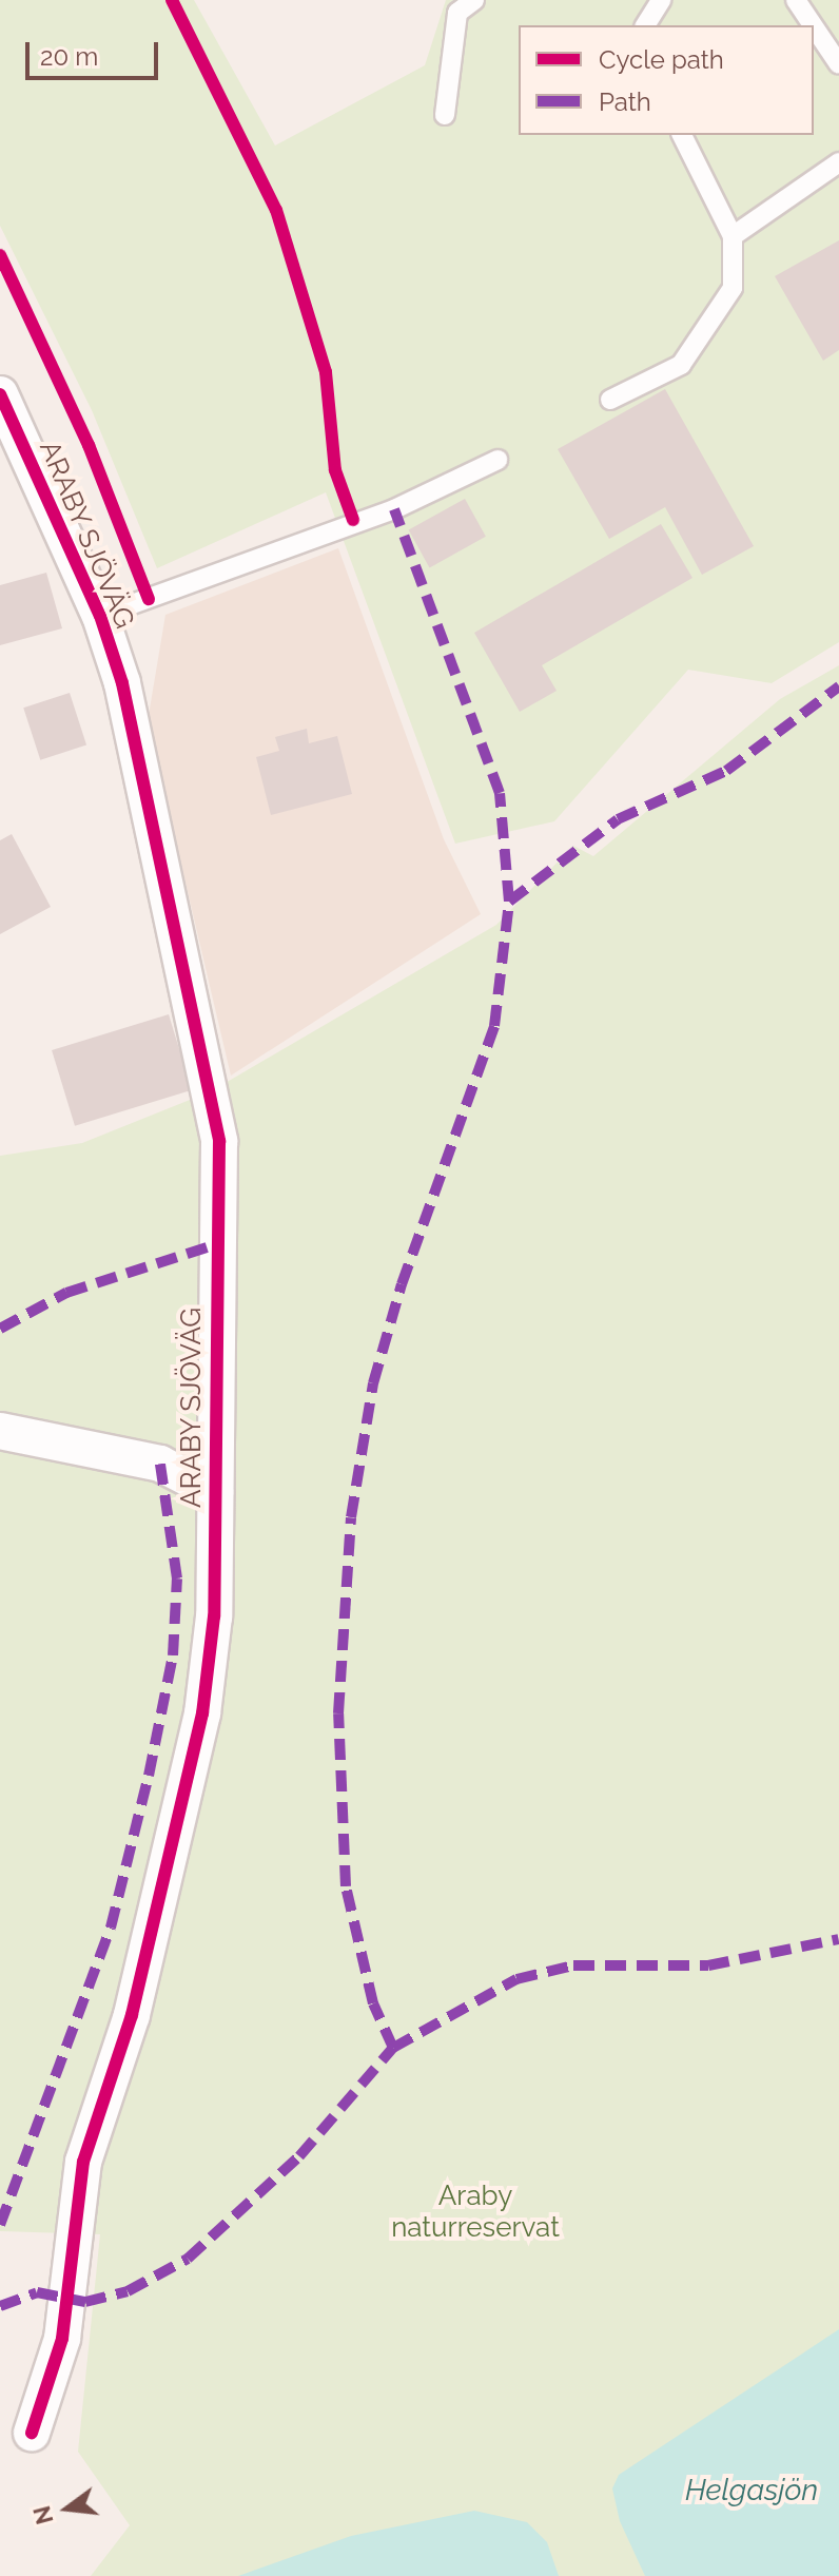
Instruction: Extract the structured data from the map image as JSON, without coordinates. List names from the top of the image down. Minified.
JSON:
{"streets":{"street":["ARABY SJÖVÄG"]},"water":["Helgasjön"],"parks":["Araby naturreservat"],"legend":["Cycle path","Path"],"scale_bar":"20 m","north":"left"}
